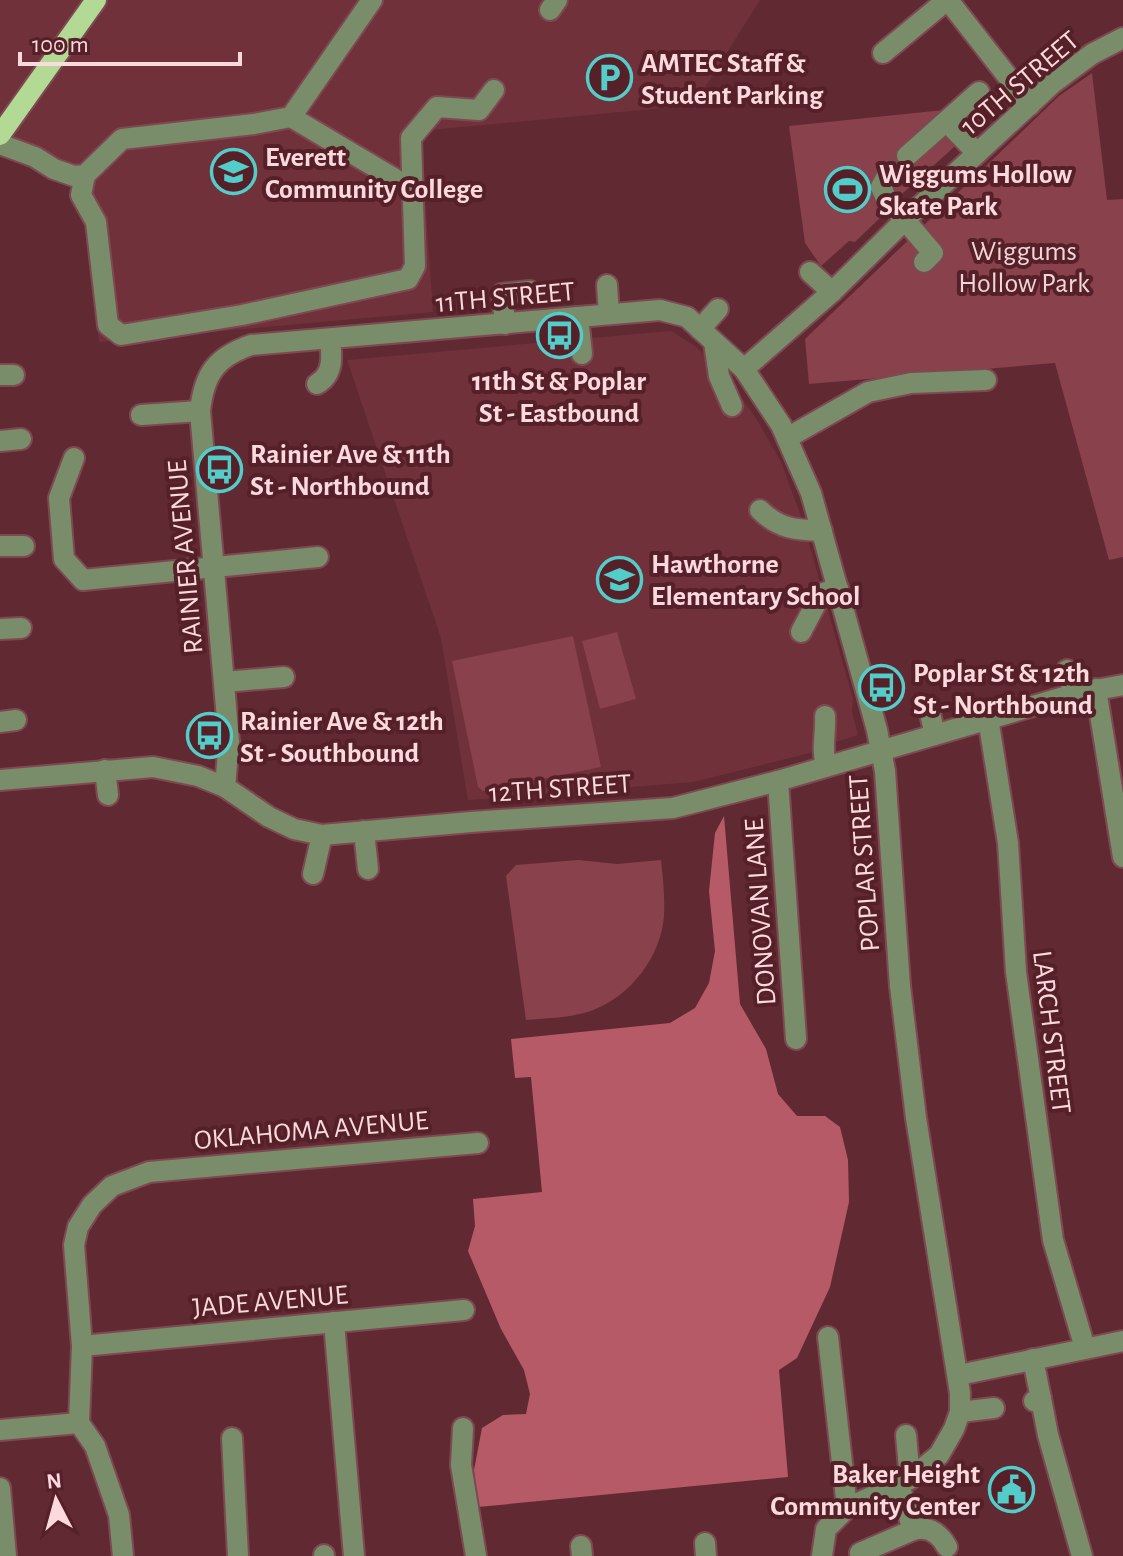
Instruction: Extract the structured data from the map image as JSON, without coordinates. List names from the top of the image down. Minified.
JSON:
{"streets":{"street":["10TH STREET","11TH STREET","RAINIER AVENUE","12TH STREET","POPLAR STREET","DONOVAN LANE","LARCH STREET","OKLAHOMA AVENUE","JADE AVENUE"]},"crossings":[["10TH STREET","11TH STREET"],["10TH STREET","POPLAR STREET"],["11TH STREET","RAINIER AVENUE"],["11TH STREET","POPLAR STREET"],["RAINIER AVENUE","12TH STREET"],["12TH STREET","POPLAR STREET"],["12TH STREET","DONOVAN LANE"],["12TH STREET","LARCH STREET"],["OKLAHOMA AVENUE","JADE AVENUE"]],"parks":["Wiggums Hollow Park"],"places":{"parking":["AMTEC Staff & Student Parking"],"school or university":["Everett Community College","Hawthorne Elementary School"],"sports":["Wiggums Hollow Skate Park"],"bus stop":["11th St & Poplar St - Eastbound","Rainier Ave & 11th St - Northbound","Poplar St & 12th St - Northbound","Rainier Ave & 12th St - Southbound"],"public building":["Baker Height Community Center"]},"scale_bar":"100 m","north":"top"}
